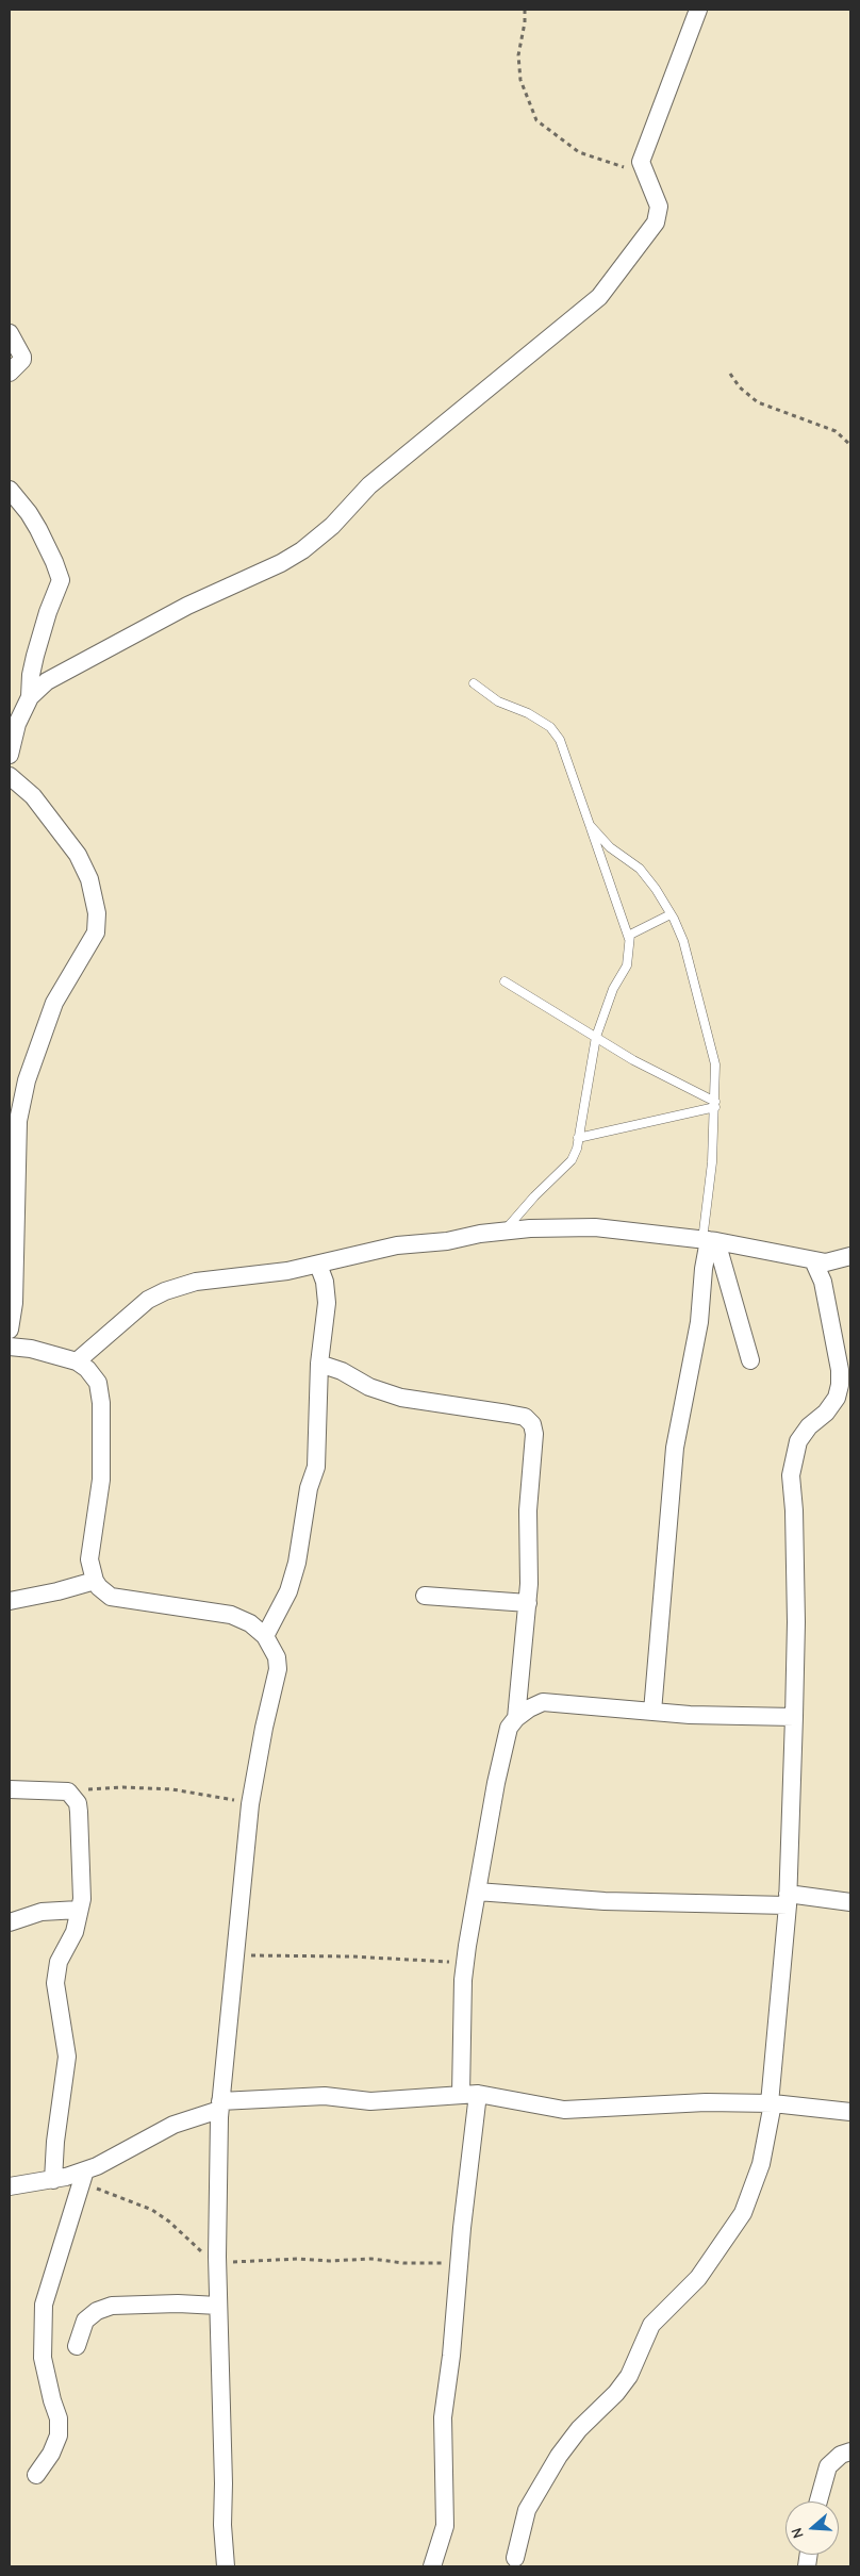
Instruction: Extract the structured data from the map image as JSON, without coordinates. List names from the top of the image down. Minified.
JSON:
{"north":"left"}
